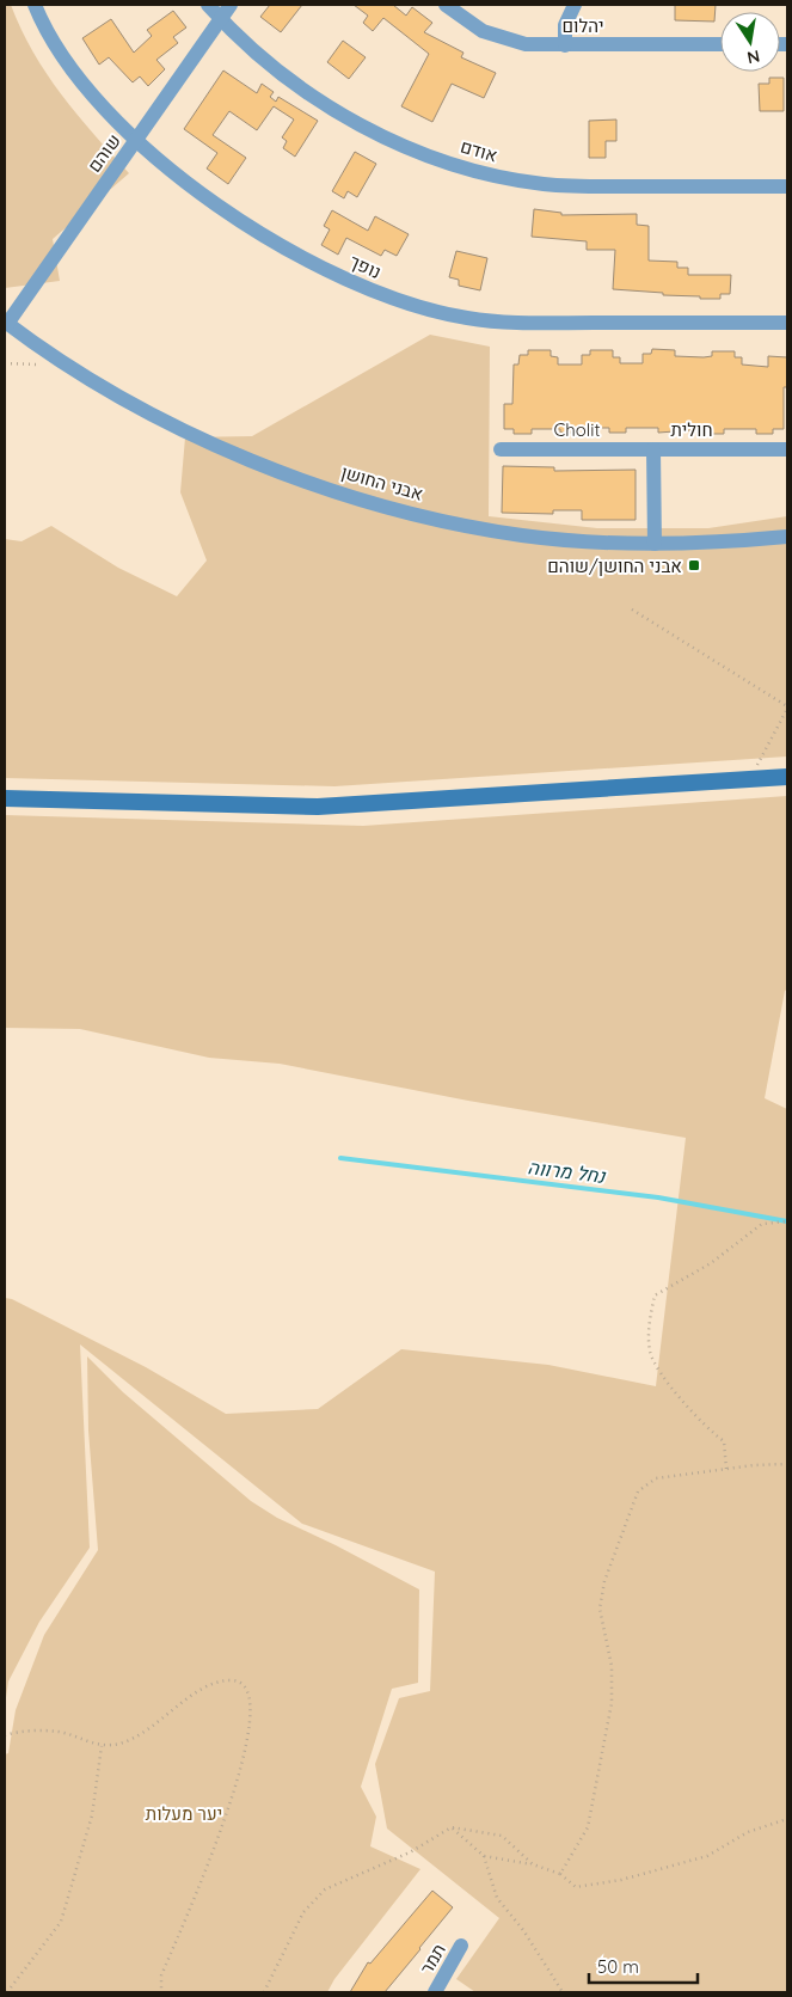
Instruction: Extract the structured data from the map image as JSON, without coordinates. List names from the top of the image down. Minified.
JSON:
{"streets":{"street":["יהלום","אודם","שוהם","נופך","Cholit","חולית","אבני החושן","תמר"]},"crossings":[["אודם","שוהם"],["שוהם","נופך"],["שוהם","אבני החושן"],["Cholit","חולית"],["חולית","אבני החושן"]],"water":["נחל מרווה"],"parks":["יער מעלות"],"places":{"transit":["אבני החושן/שוהם"]},"scale_bar":"50 m","north":"bottom"}
